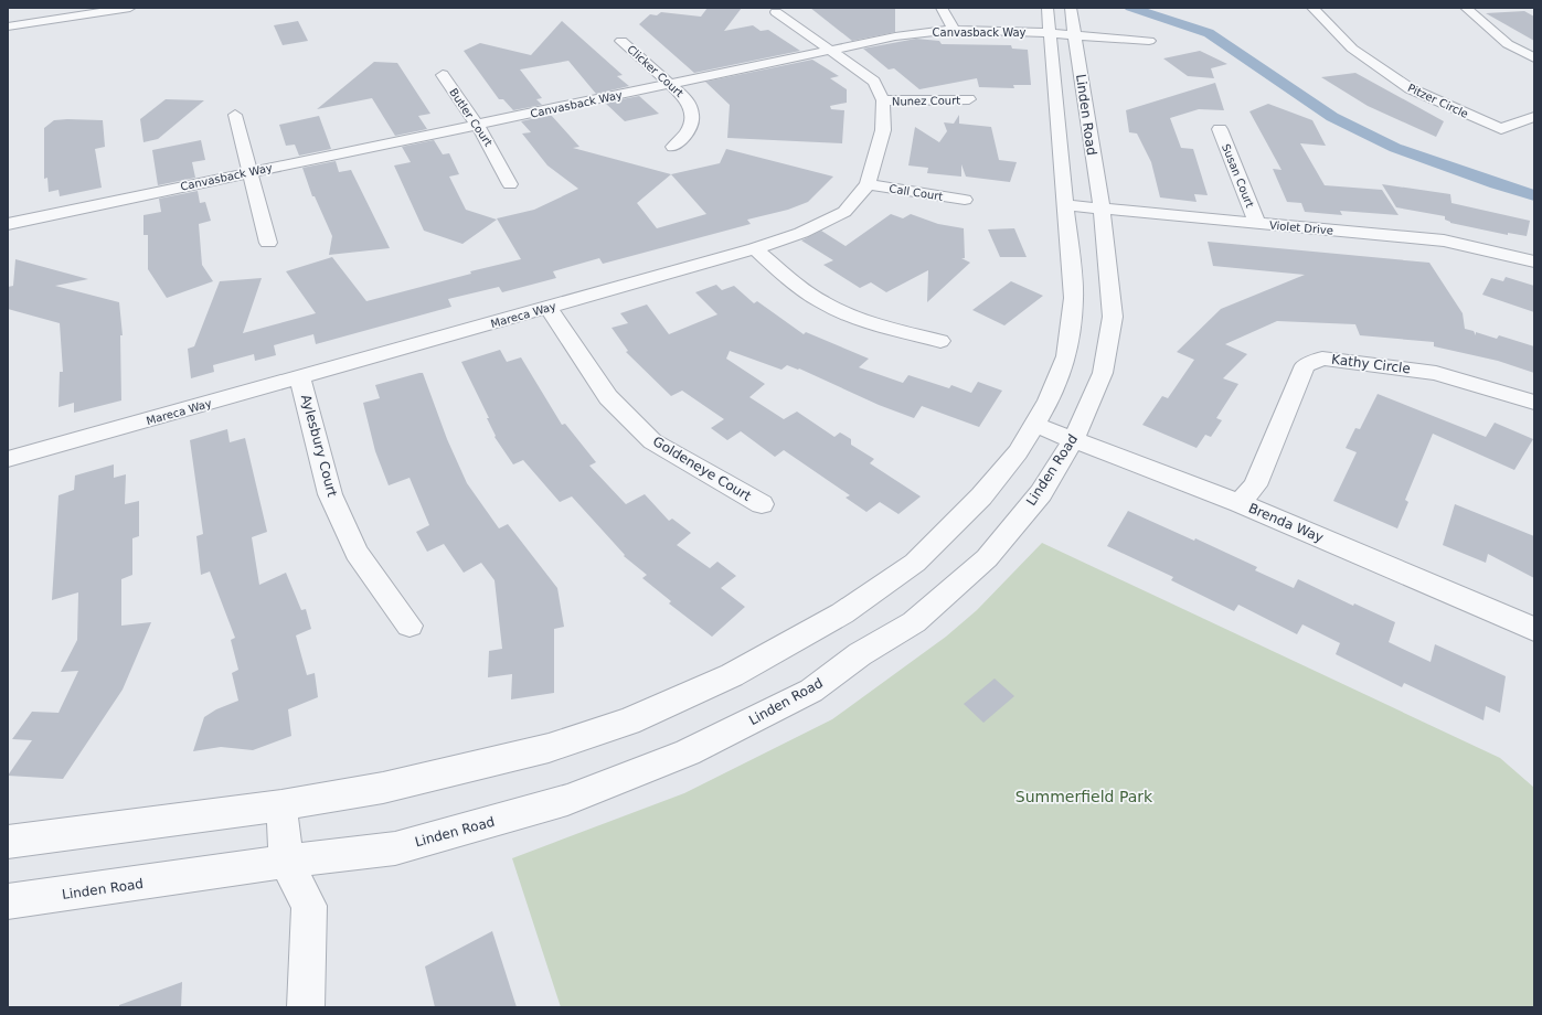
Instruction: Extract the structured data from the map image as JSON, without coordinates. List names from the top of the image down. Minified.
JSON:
{"streets":{"street":["Canvasback Way","Clicker Court","Nunez Court","Pitzer Circle","Linden Road","Butler Court","Susan Court","Call Court","Violet Drive","Mareca Way","Kathy Circle","Aylesbury Court","Goldeneye Court","Brenda Way"]},"crossings":[["Canvasback Way","Clicker Court"],["Canvasback Way","Linden Road"],["Canvasback Way","Butler Court"],["Canvasback Way","Mareca Way"],["Nunez Court","Mareca Way"],["Linden Road","Violet Drive"],["Linden Road","Brenda Way"],["Susan Court","Violet Drive"],["Call Court","Mareca Way"],["Mareca Way","Aylesbury Court"],["Mareca Way","Goldeneye Court"],["Kathy Circle","Brenda Way"]],"parks":["Summerfield Park"]}
